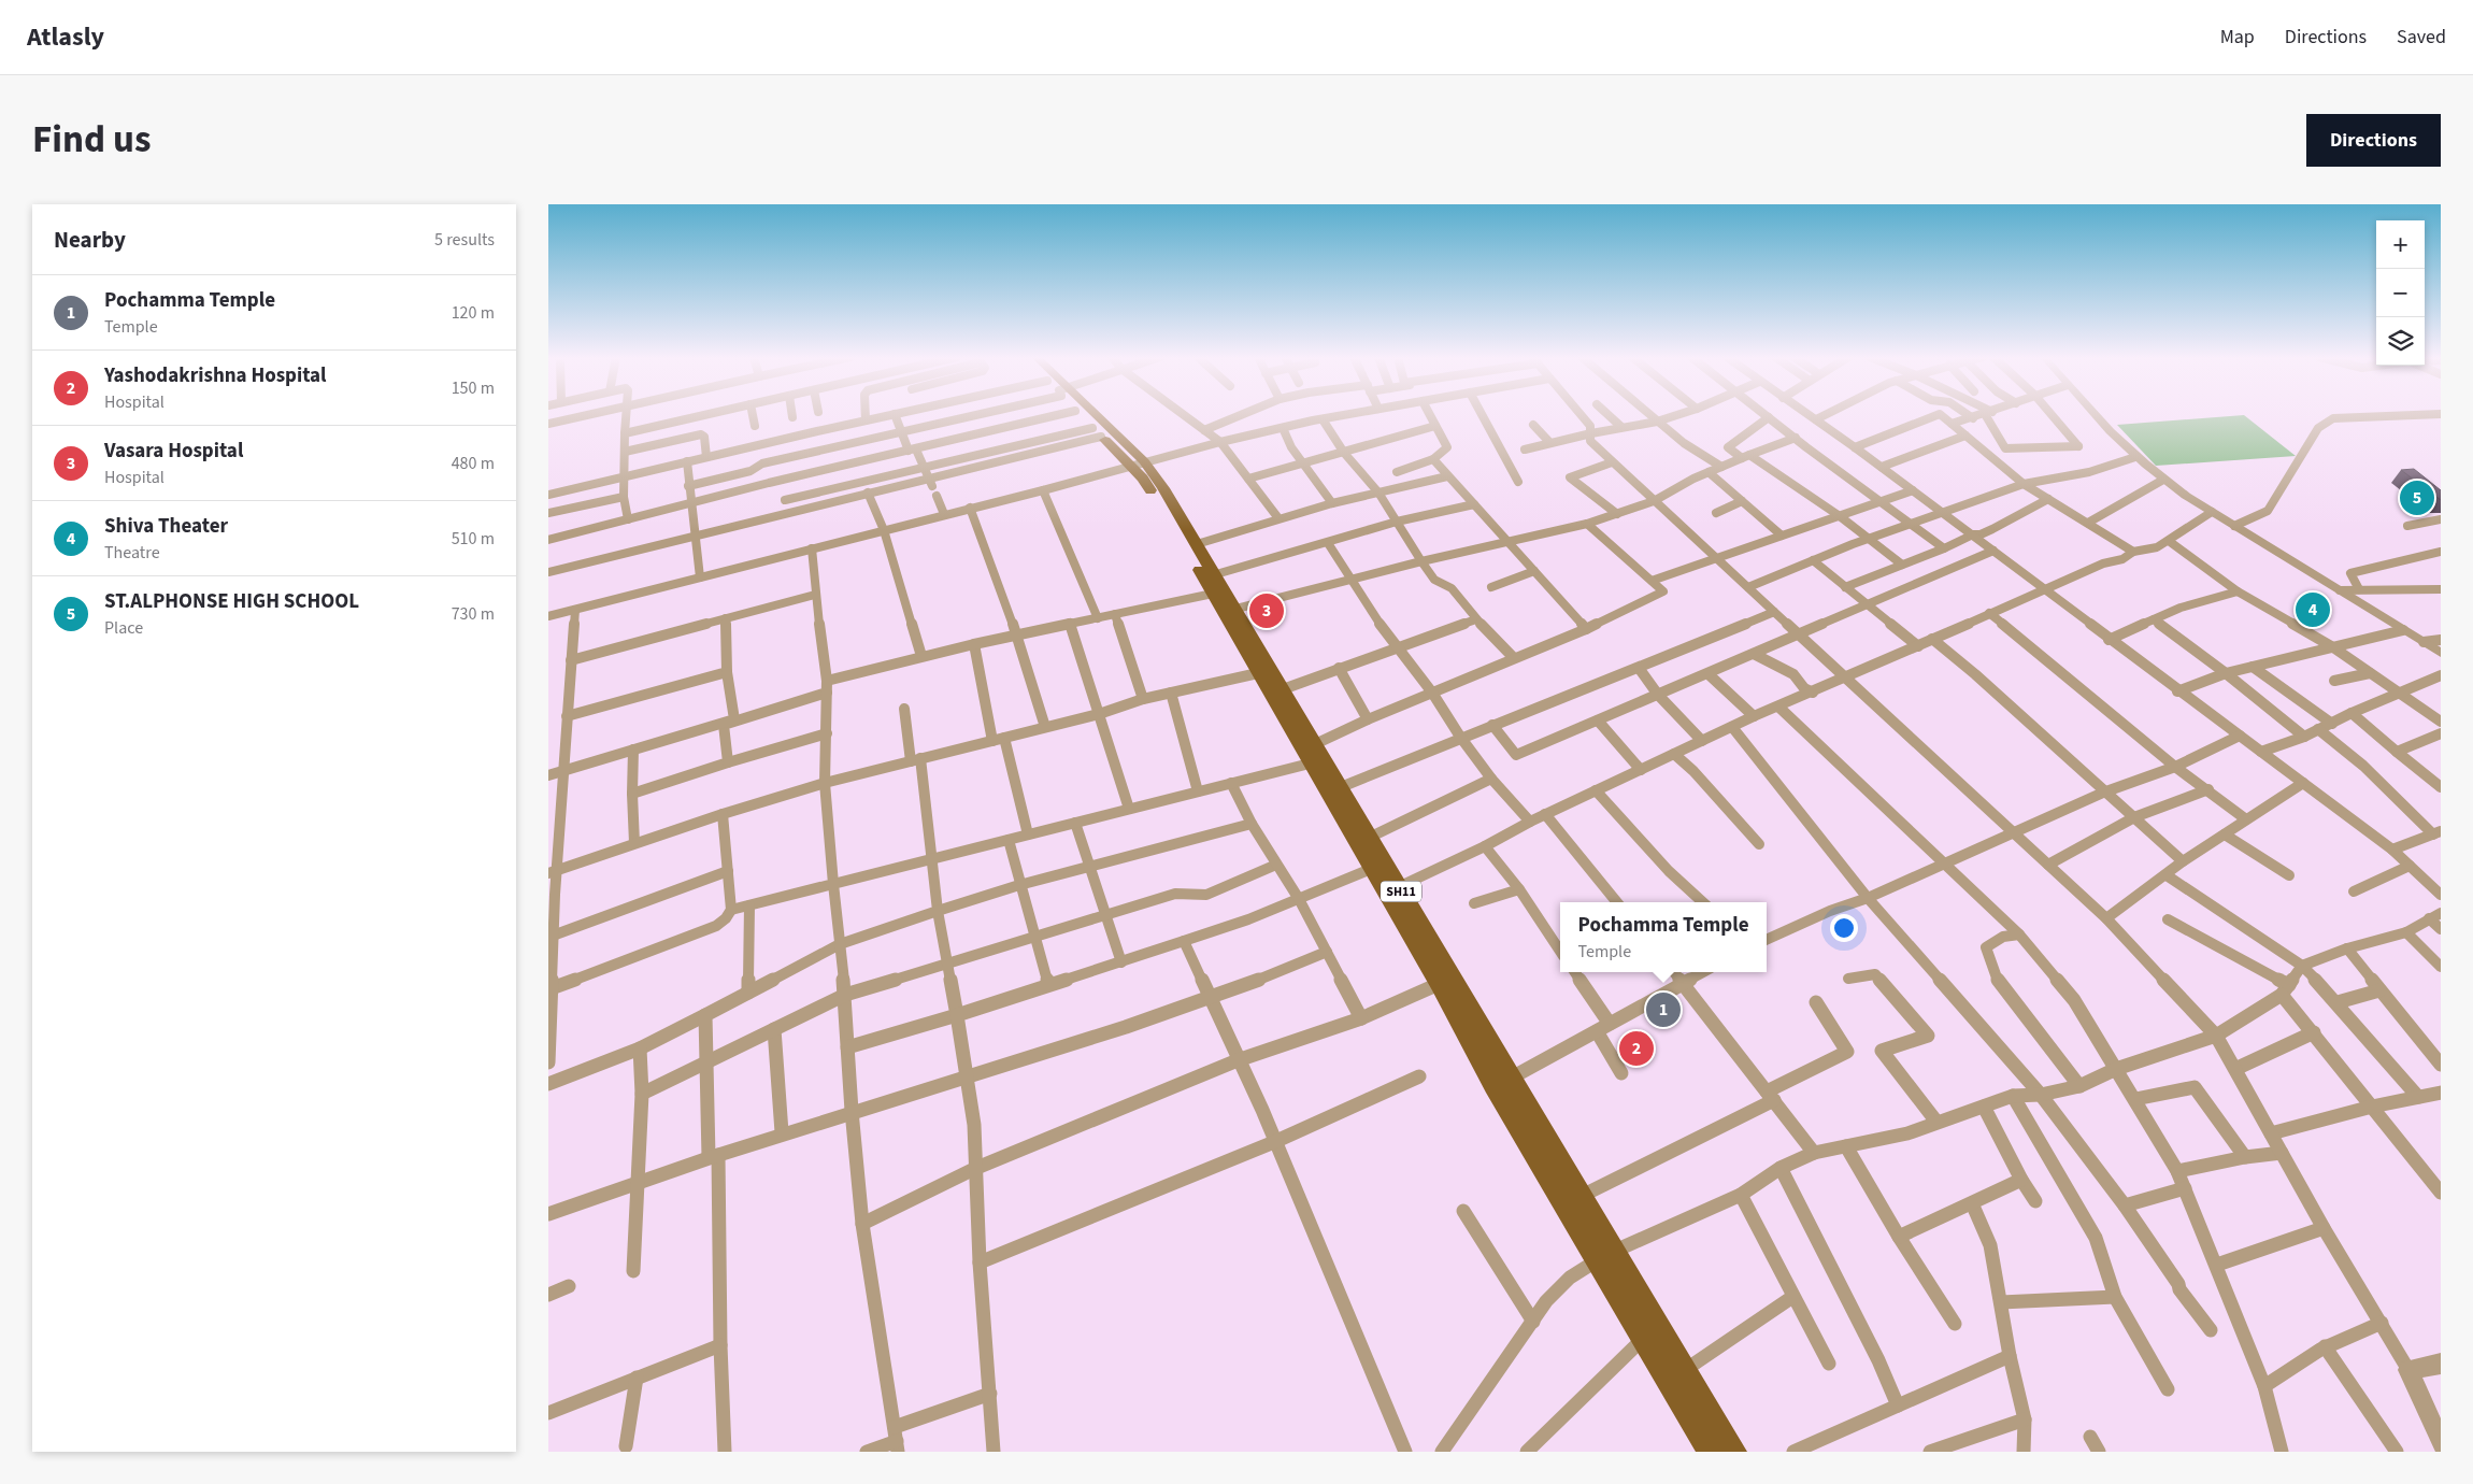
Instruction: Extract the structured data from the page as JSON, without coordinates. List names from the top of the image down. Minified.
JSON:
{"streets":{"main road":["SH11"]},"page":{"header":"Atlasly","nav":["Map","Directions","Saved"],"title":"Find us","buttons":"Directions","heading":["Nearby","5 results"],"map_buttons":["+","−"],"list":[{"mark":"1","name":"Pochamma Temple","note":"Temple","value":"120 m"},{"mark":"2","name":"Yashodakrishna Hospital","note":"Hospital","value":"150 m"},{"mark":"3","name":"Vasara Hospital","note":"Hospital","value":"480 m"},{"mark":"4","name":"Shiva Theater","note":"Theatre","value":"510 m"},{"mark":"5","name":"ST.ALPHONSE HIGH SCHOOL","note":"Place","value":"730 m"}],"pins":["5","4","3","1","2"],"popup":["Pochamma Temple","Temple"]}}
